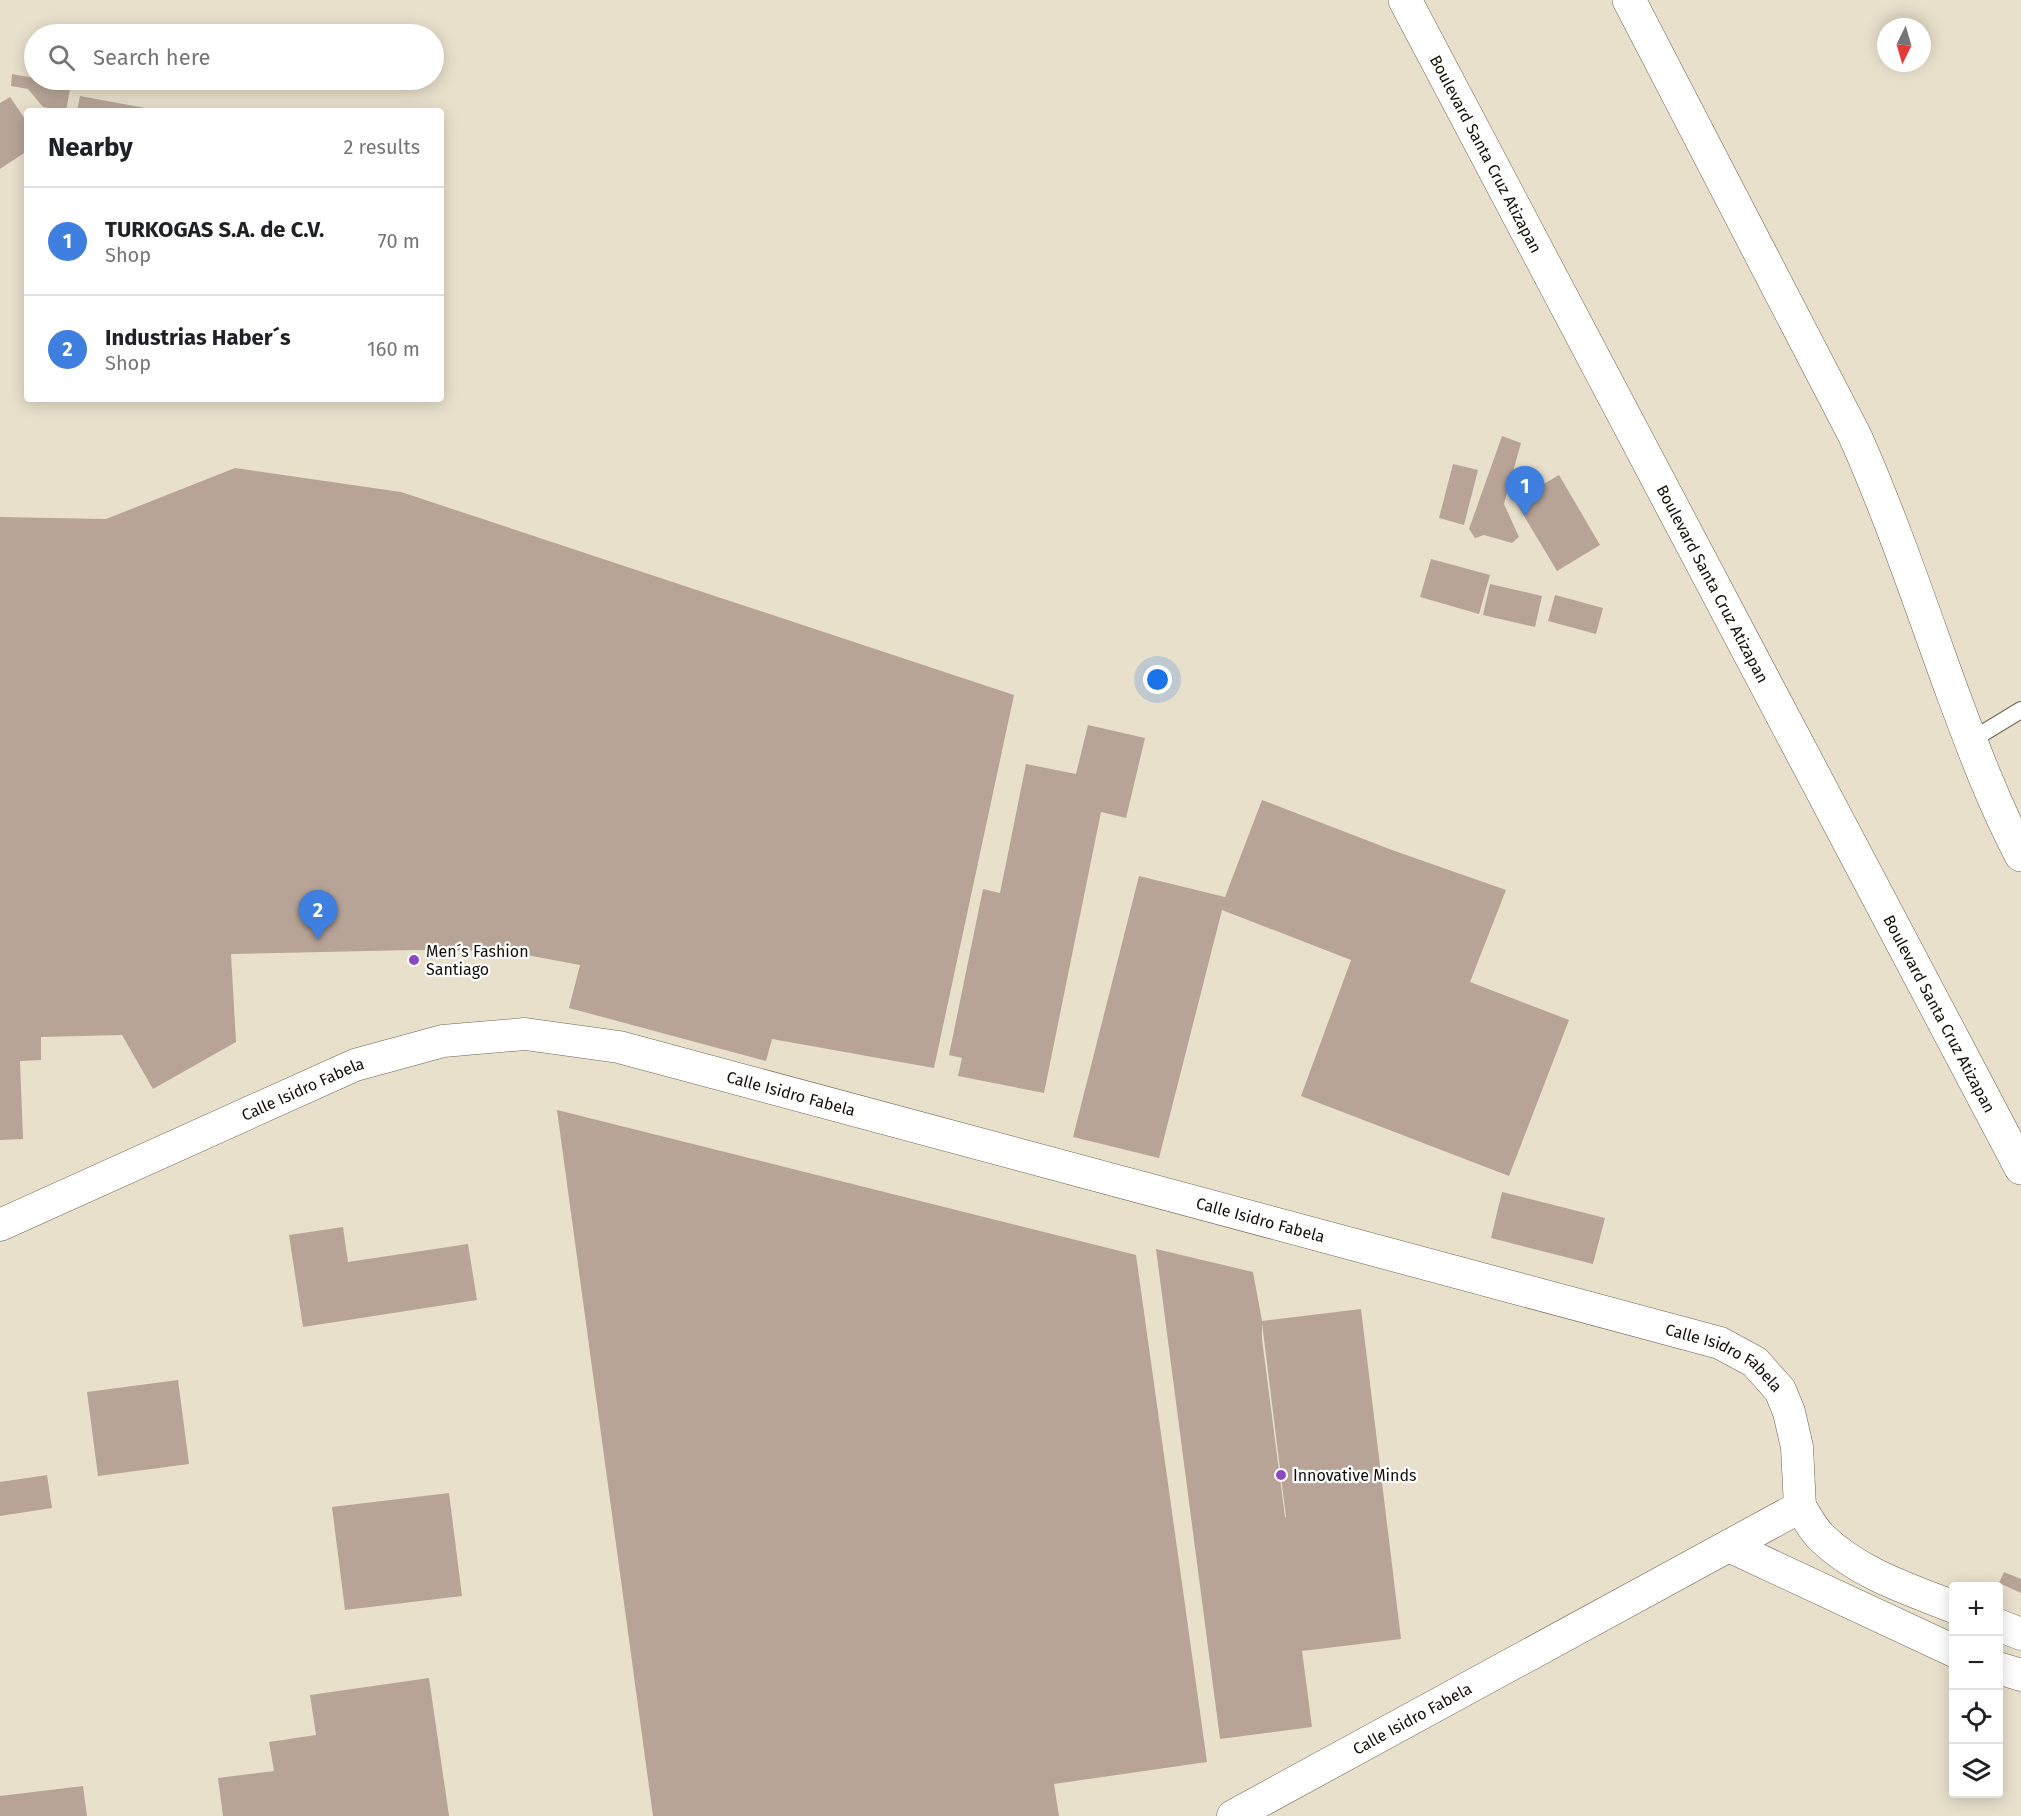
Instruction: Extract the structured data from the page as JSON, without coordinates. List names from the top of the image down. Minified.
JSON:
{"streets":{"main road":["Boulevard Santa Cruz Atizapan"],"street":["Calle Isidro Fabela"]},"places":["Men´s Fashion Santiago","Innovative Minds"],"north":"bottom","page":{"search":"Search here","heading":["Nearby","2 results"],"list":[{"mark":"1","name":"TURKOGAS S.A. de C.V.","note":"Shop","value":"70 m"},{"mark":"2","name":"Industrias Haber´s","note":"Shop","value":"160 m"}],"pins":["1","2"],"map_buttons":["+","−"]}}
